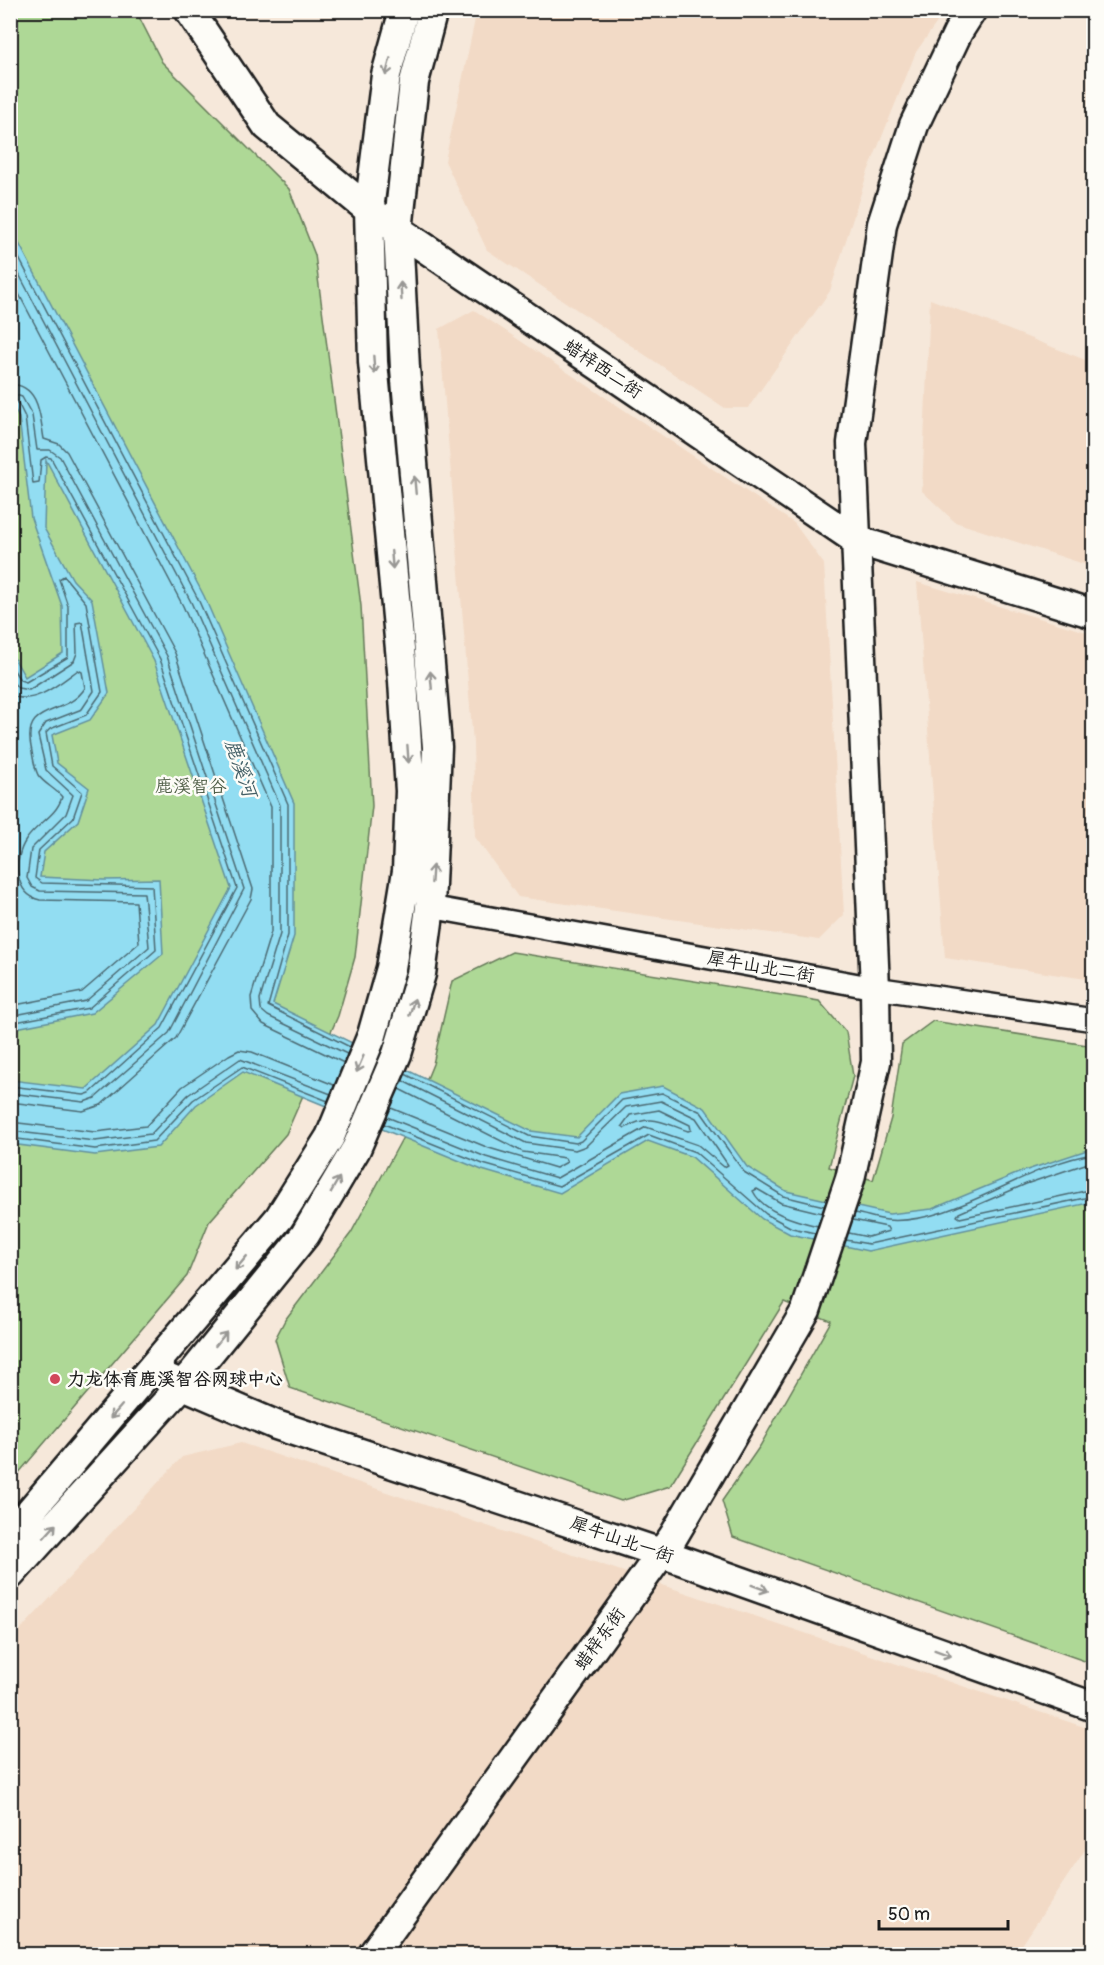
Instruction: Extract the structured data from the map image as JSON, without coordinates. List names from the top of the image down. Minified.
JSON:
{"streets":{"street":["蜡梓西二街","犀牛山北二街","犀牛山北一街","蜡梓东街"]},"crossings":[["蜡梓西二街","蜡梓东街"],["犀牛山北二街","蜡梓东街"],["犀牛山北一街","蜡梓东街"]],"water":["鹿溪河"],"parks":["鹿溪智谷"],"places":["力龙体育鹿溪智谷网球中心"],"scale_bar":"50 m"}
